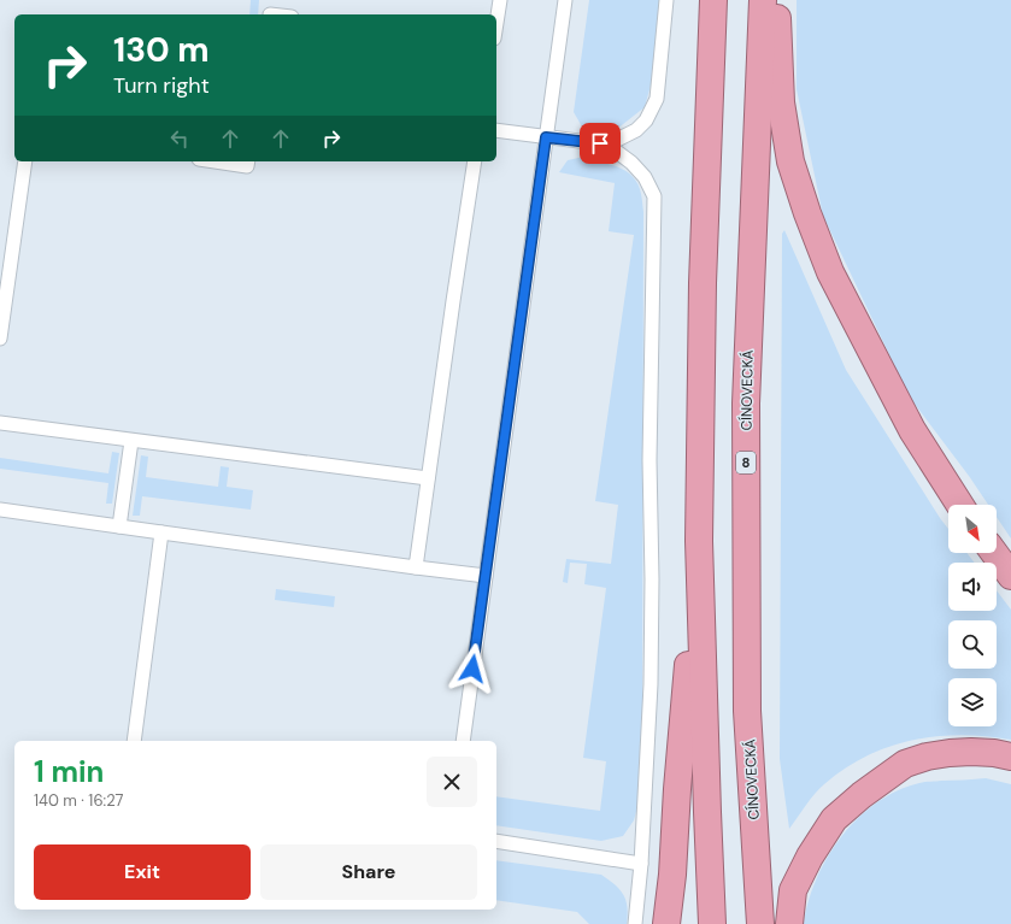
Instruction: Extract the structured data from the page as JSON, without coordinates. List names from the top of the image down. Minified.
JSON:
{"streets":{"highway":["CÍNOVECKÁ","8"]},"north":"bottom right","page":{"turn":["130 m","Turn right"],"heading":["1 min","140 m · 16:27"],"buttons":["Exit","Share"]}}
